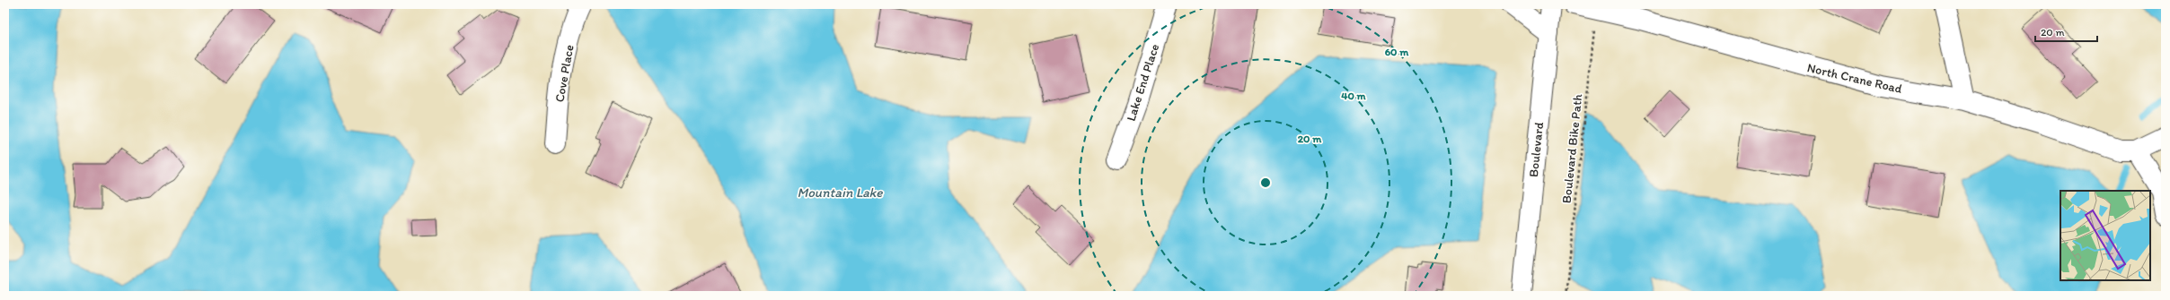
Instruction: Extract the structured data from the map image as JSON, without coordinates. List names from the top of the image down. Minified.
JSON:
{"streets":{"street":["Cove Place","North Crane Road","Lake End Place","Boulevard"],"path":["Boulevard Bike Path"]},"crossings":[["North Crane Road","Boulevard Bike Path"]],"water":["Mountain Lake"],"scale_bar":"20 m","rings":["60 m","40 m","20 m"]}
